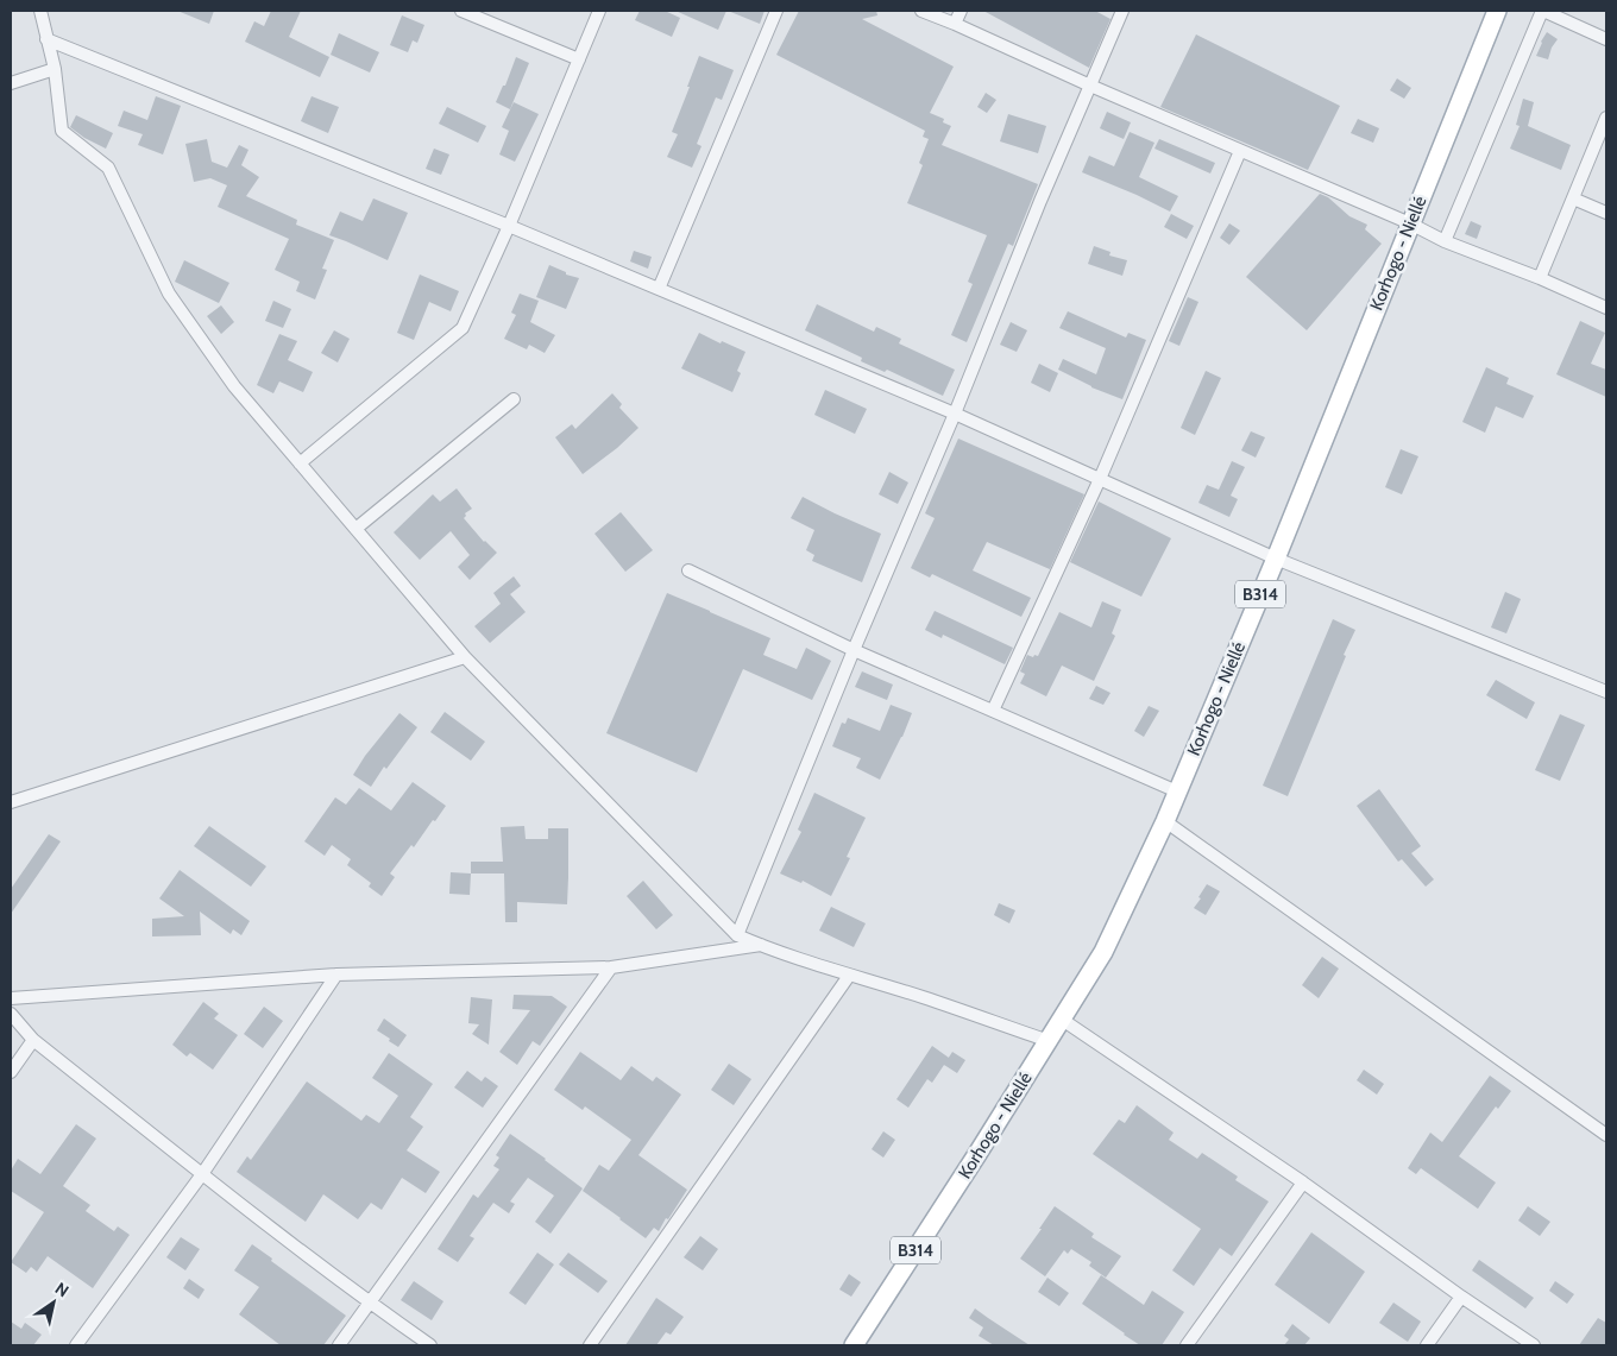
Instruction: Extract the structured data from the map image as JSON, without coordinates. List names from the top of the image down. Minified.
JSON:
{"streets":{"main road":["Korhogo - Niellé","B314"]},"north":"top right"}
